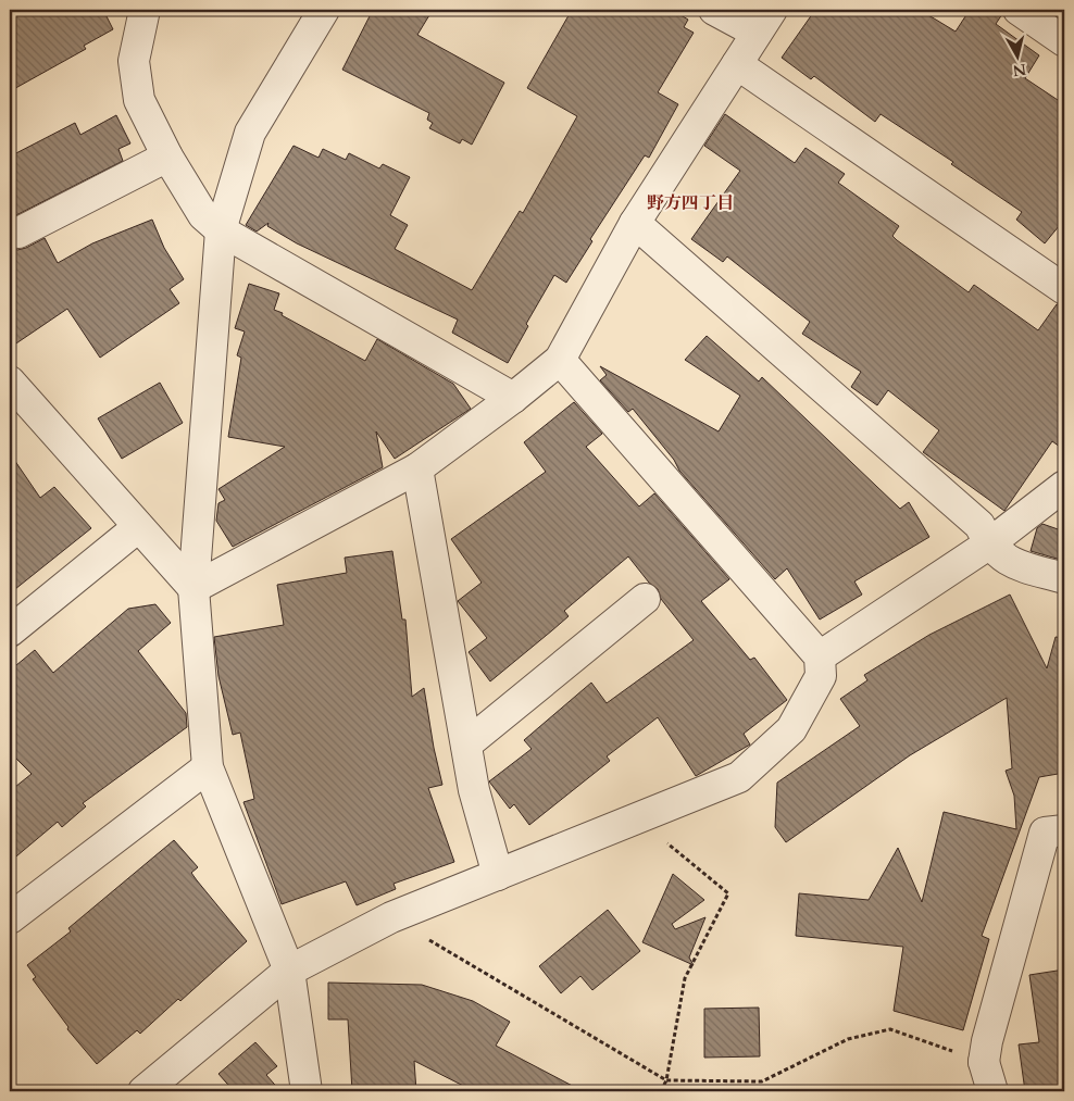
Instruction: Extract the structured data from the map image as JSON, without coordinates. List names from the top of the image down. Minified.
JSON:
{"districts":["野方四丁目"],"north":"bottom"}
